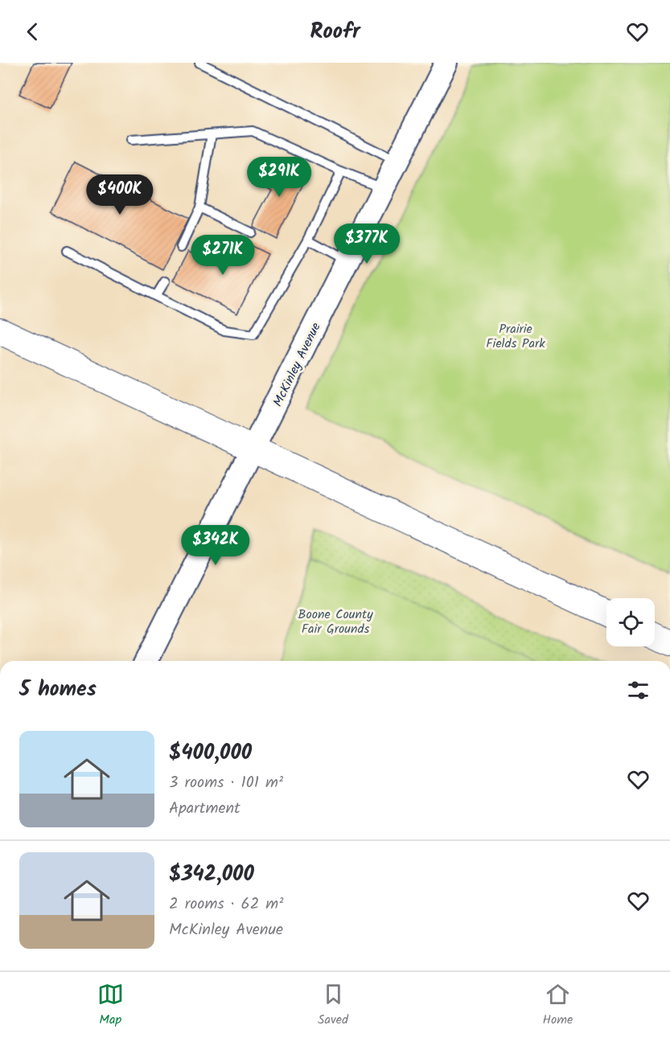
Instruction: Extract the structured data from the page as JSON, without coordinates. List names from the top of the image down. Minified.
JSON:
{"streets":{"street":["McKinley Avenue"]},"parks":["Prairie Fields Park","Boone County Fair Grounds"],"page":{"header":"Roofr","price":["$291K","$400K","$377K","$271K","$342K"],"heading":"5 homes","list":[{"name":"$400,000","note":"3 rooms · 101 m² · Apartment"},{"name":"$342,000","note":"2 rooms · 62 m² · McKinley Avenue"}],"tabs":["Map","Saved","Home"]}}
